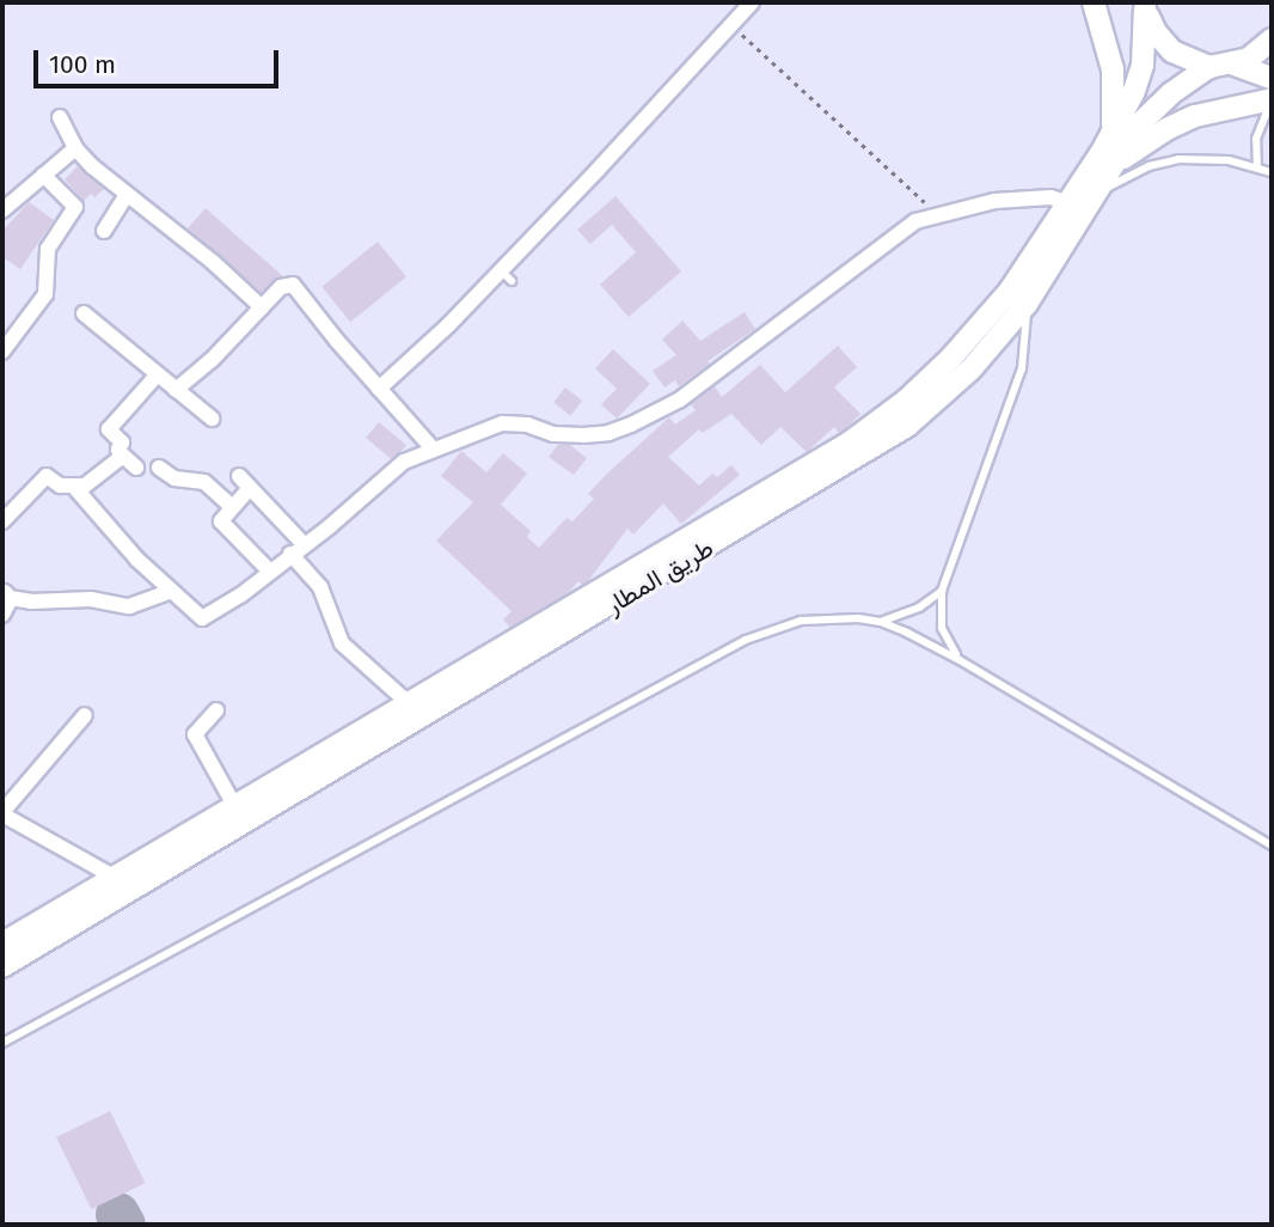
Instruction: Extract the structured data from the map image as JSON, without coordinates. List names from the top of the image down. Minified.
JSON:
{"streets":{"main road":["طريق المطار"]},"scale_bar":"100 m"}
